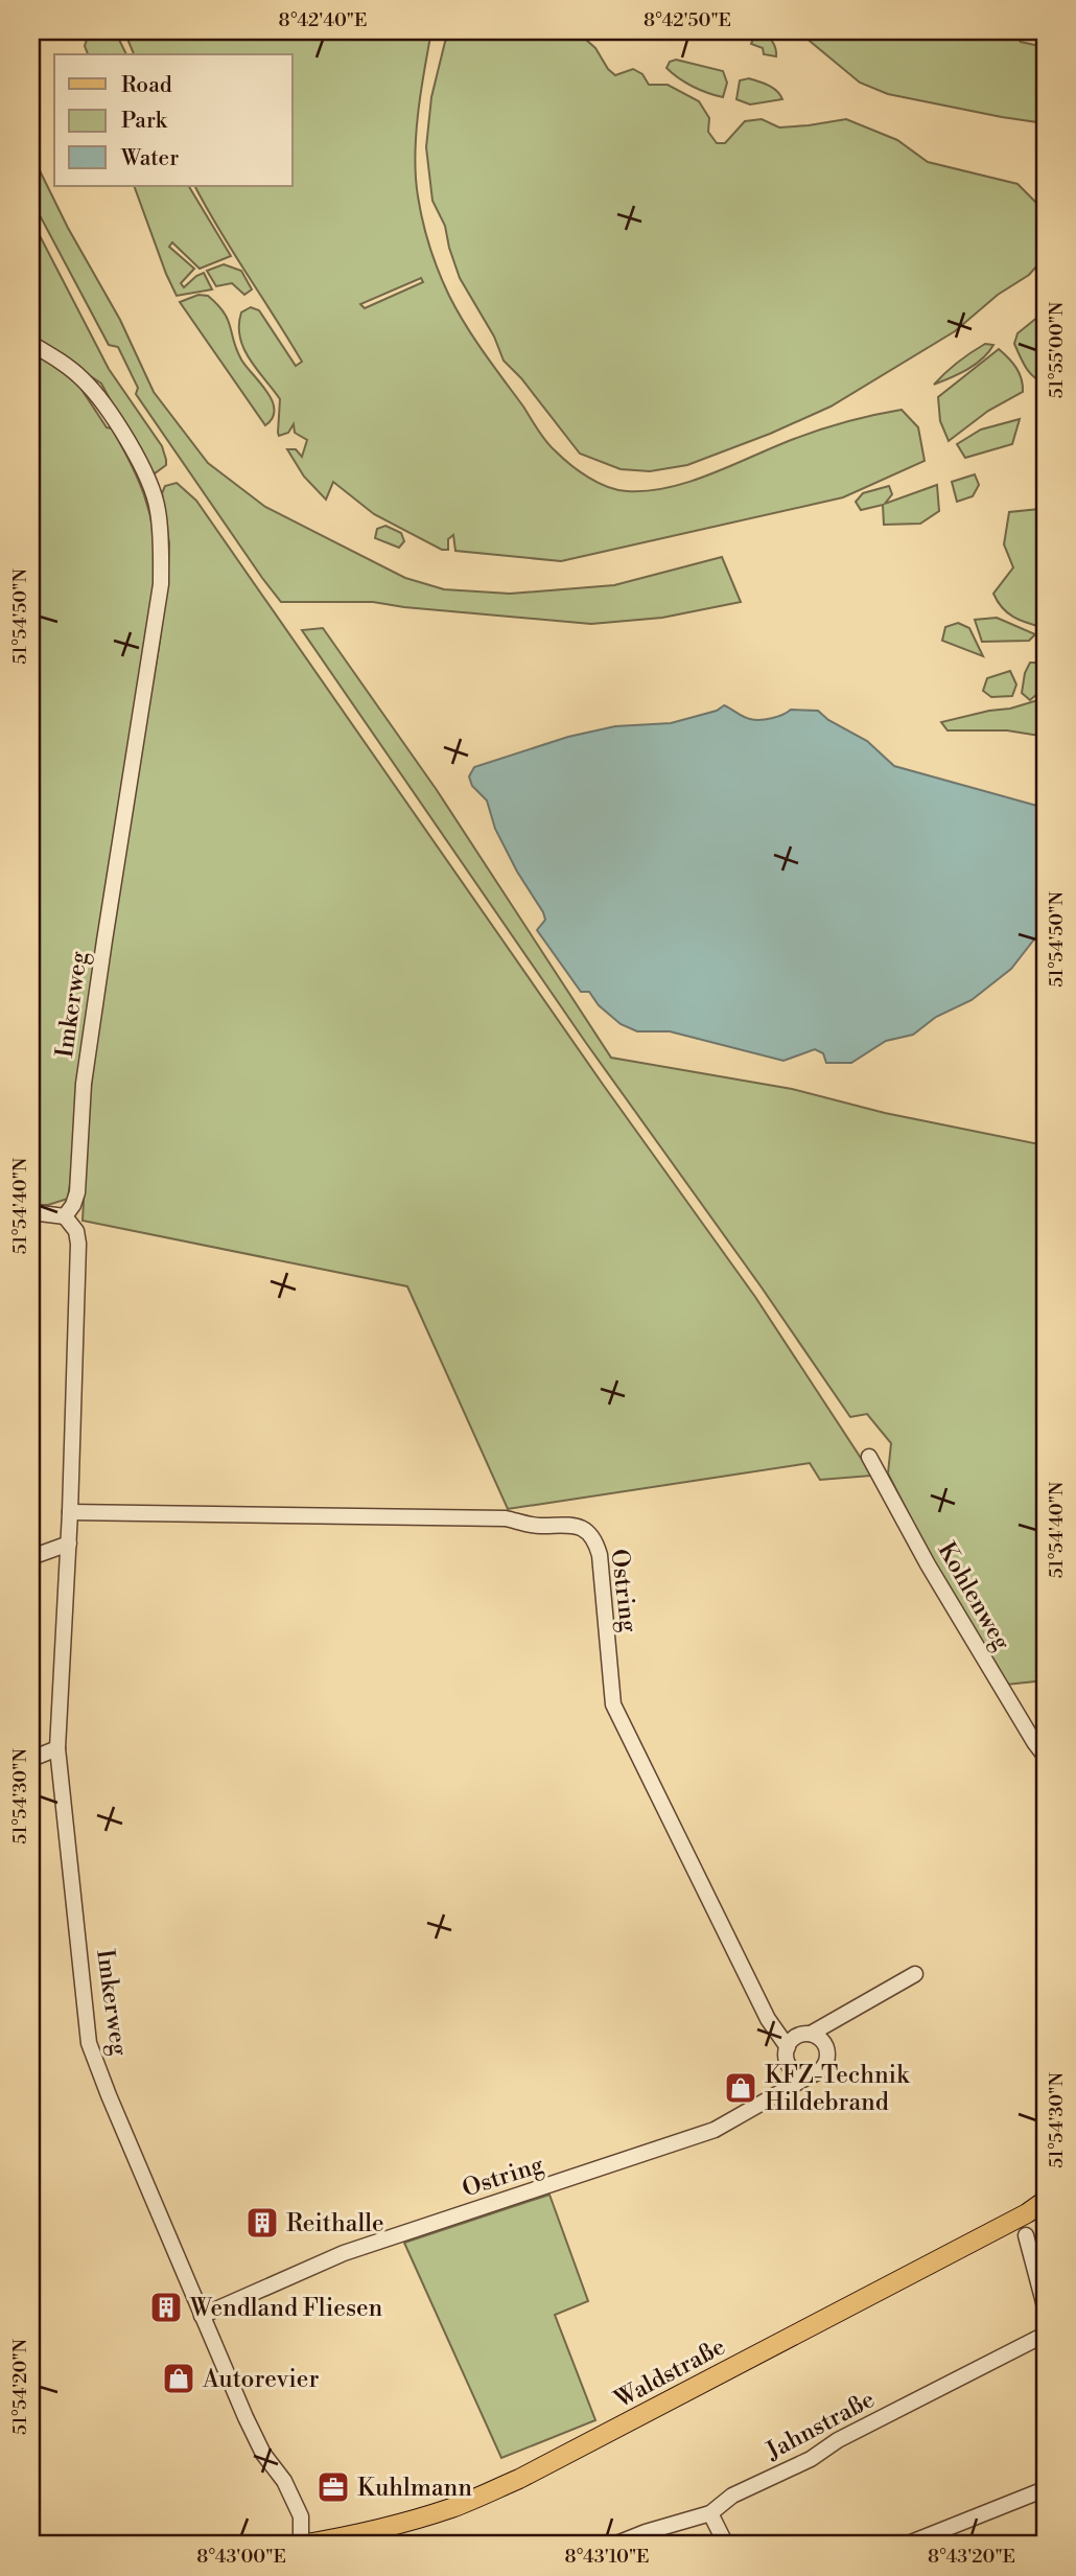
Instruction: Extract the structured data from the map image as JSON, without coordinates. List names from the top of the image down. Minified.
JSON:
{"streets":{"main road":["Waldstraße"],"street":["Imkerweg","Ostring","Kohlenweg","Jahnstraße"]},"crossings":[["Imkerweg","Ostring"],["Imkerweg","Waldstraße"]],"places":{"shop":["KFZ-Technik Hildebrand","Autorevier"],"building":["Reithalle","Wendland Fliesen"],"office":["Kuhlmann"]},"legend":["Road","Park","Water"],"coordinates":["8°42'40\"E","8°42'50\"E","51°55'00\"N","51°54'50\"N","51°54'40\"N","51°54'30\"N","51°54'20\"N","8°43'00\"E","8°43'10\"E","8°43'20\"E"]}
